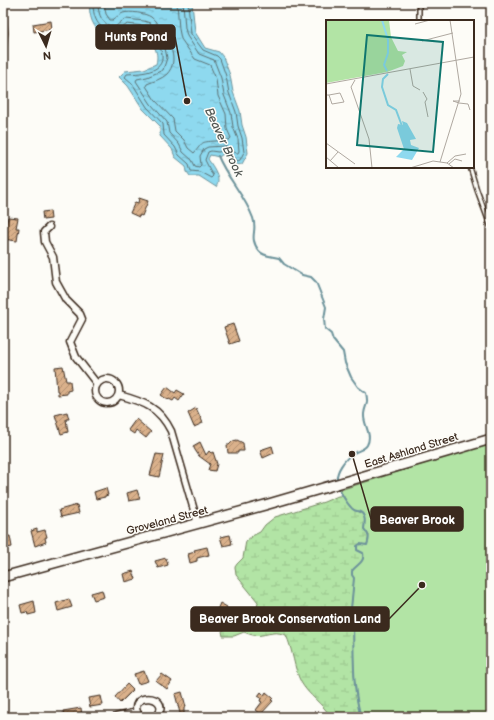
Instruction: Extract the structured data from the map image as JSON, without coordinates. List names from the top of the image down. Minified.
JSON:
{"streets":{"main road":["East Ashland Street","Groveland Street"]},"crossings":[["East Ashland Street","Groveland Street"]],"water":["Beaver Brook"],"places":["Hunts Pond","Beaver Brook","Beaver Brook Conservation Land"],"north":"bottom"}
